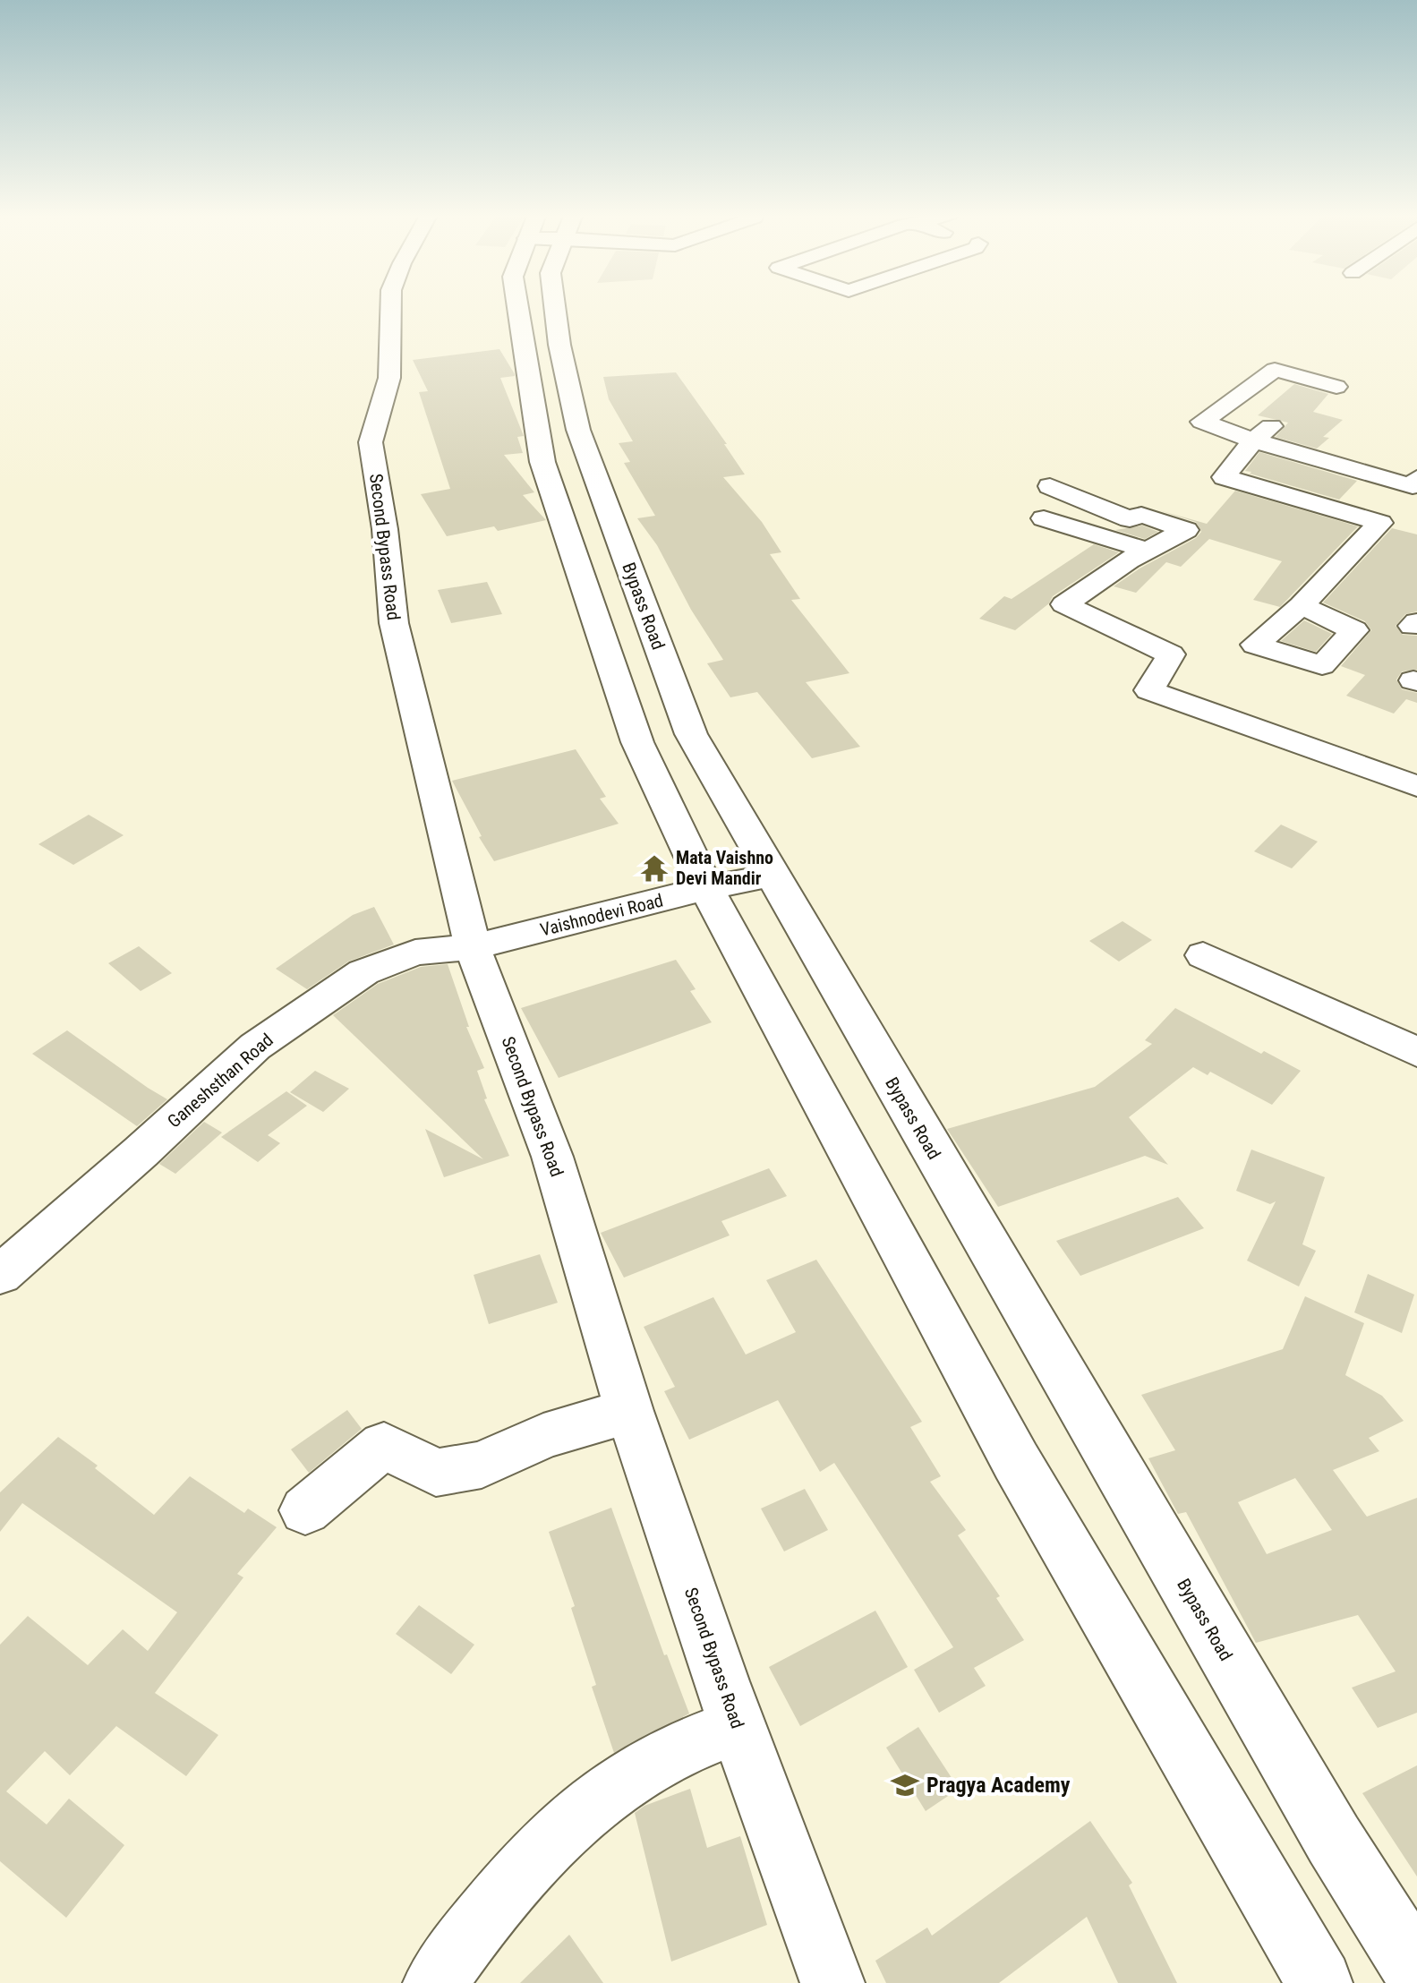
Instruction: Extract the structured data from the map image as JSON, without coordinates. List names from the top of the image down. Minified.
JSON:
{"streets":{"main road":["Bypass Road"],"street":["Second Bypass Road","Vaishnodevi Road","Ganeshsthan Road"]},"crossings":[["Second Bypass Road","Vaishnodevi Road"],["Second Bypass Road","Ganeshsthan Road"],["Bypass Road","Vaishnodevi Road"],["Vaishnodevi Road","Ganeshsthan Road"]],"places":{"temple":["Mata Vaishno Devi Mandir"],"school or university":["Pragya Academy"]}}
